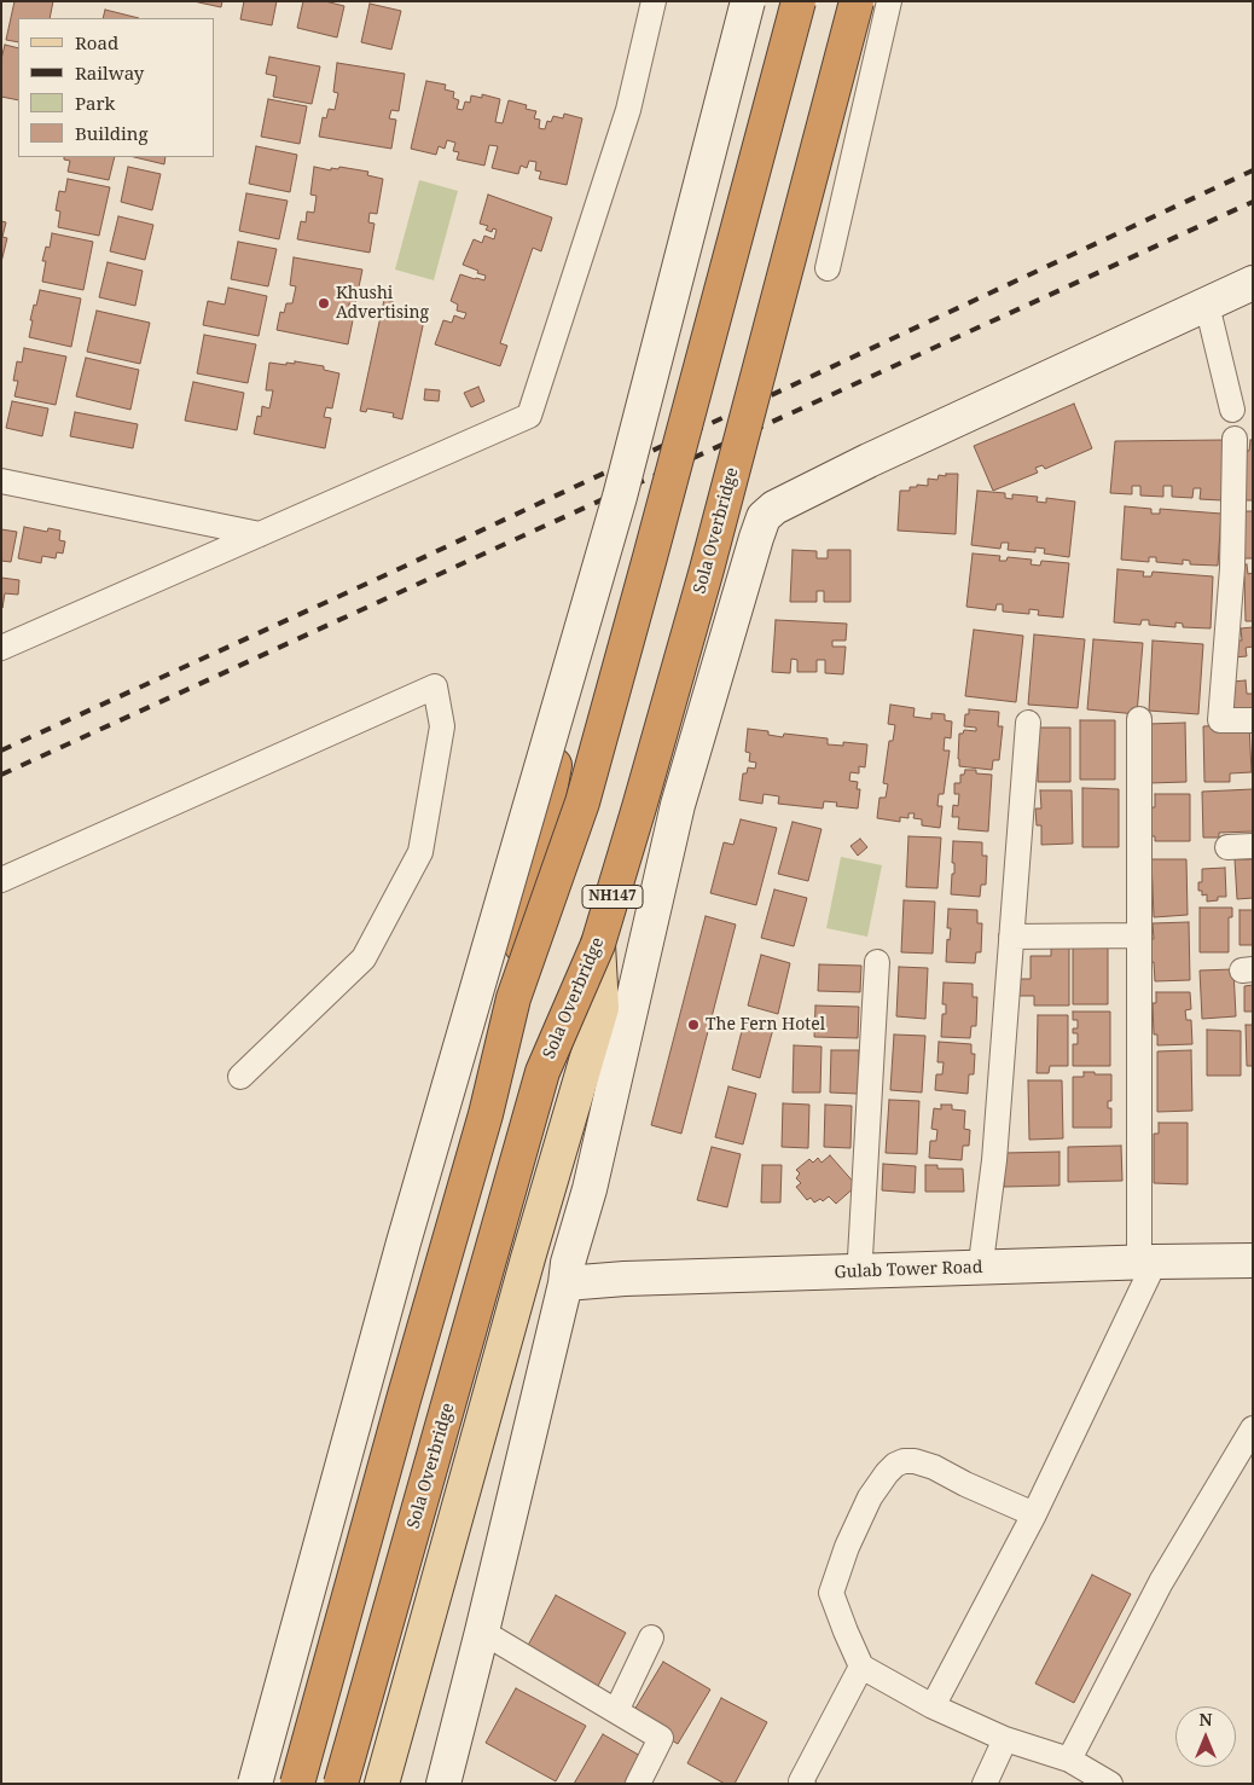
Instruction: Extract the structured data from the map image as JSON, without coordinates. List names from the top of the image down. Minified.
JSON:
{"streets":{"highway":["Sola Overbridge","NH147"],"street":["Gulab Tower Road"]},"places":["Khushi Advertising","The Fern Hotel"],"legend":["Road","Railway","Park","Building"],"north":"top"}
